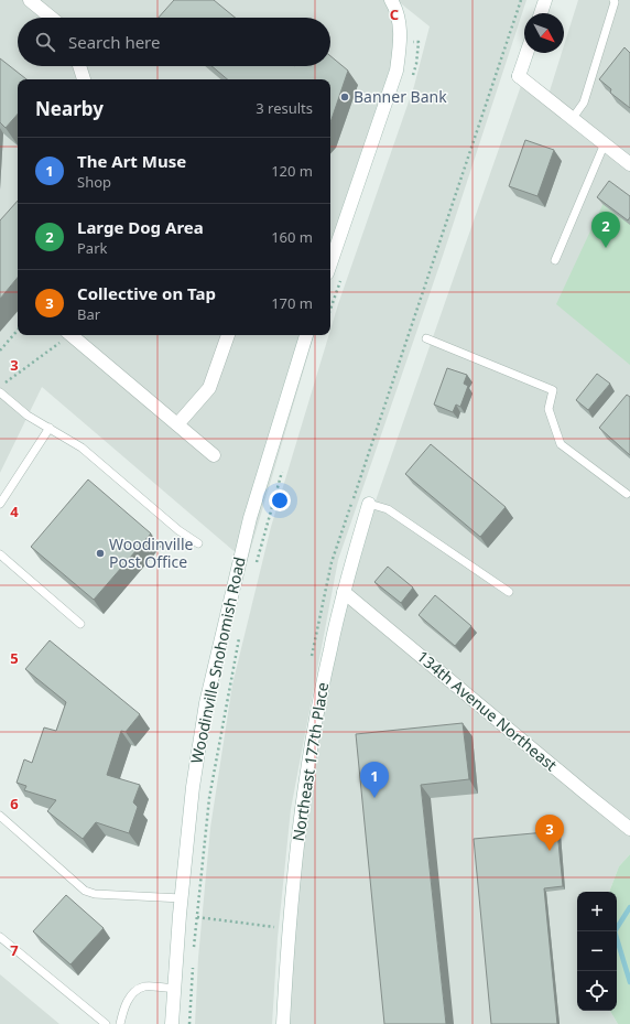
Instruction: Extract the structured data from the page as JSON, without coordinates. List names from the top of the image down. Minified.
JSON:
{"streets":{"street":["Woodinville Snohomish Road","134th Avenue Northeast","Northeast 177th Place"]},"crossings":[["134th Avenue Northeast","Northeast 177th Place"]],"places":["Banner Bank","Woodinville Post Office"],"north":"bottom right","page":{"search":"Search here","heading":["Nearby","3 results"],"list":[{"mark":"1","name":"The Art Muse","note":"Shop","value":"120 m"},{"mark":"2","name":"Large Dog Area","note":"Park","value":"160 m"},{"mark":"3","name":"Collective on Tap","note":"Bar","value":"170 m"}],"pins":["2","1","3"],"map_buttons":["+","−"]},"grid":{"columns":["C"],"rows":["3","4","5","6","7"]}}
